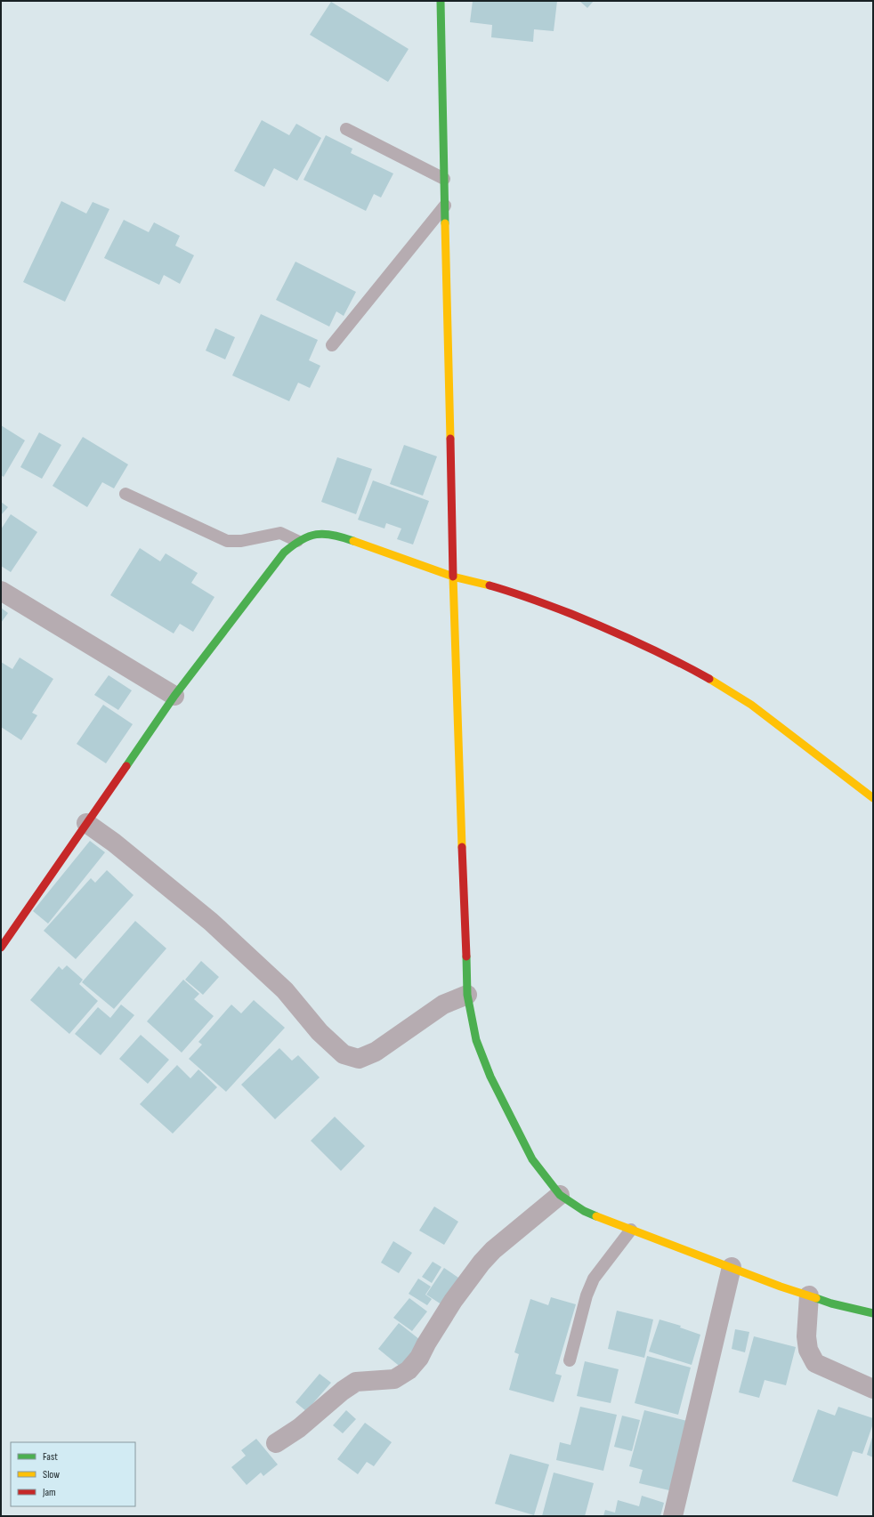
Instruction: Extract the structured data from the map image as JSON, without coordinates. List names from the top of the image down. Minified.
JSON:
{"legend":["Fast","Slow","Jam"]}
